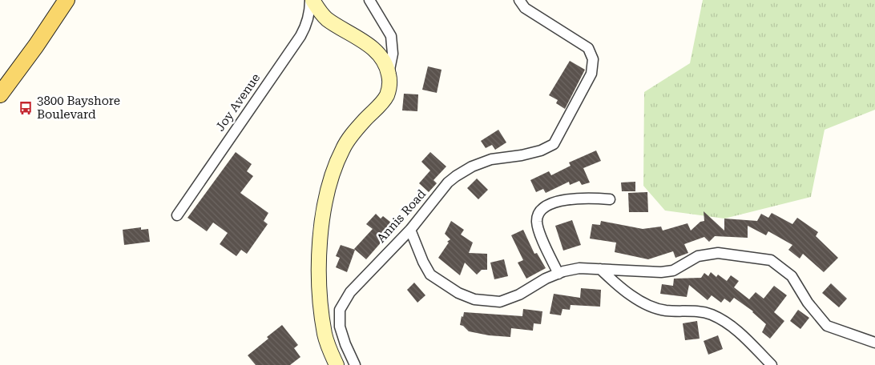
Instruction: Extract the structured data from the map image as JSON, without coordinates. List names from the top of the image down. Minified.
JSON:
{"streets":{"street":["Joy Avenue","Annis Road"]},"places":{"bus stop":["3800 Bayshore Boulevard"]}}
